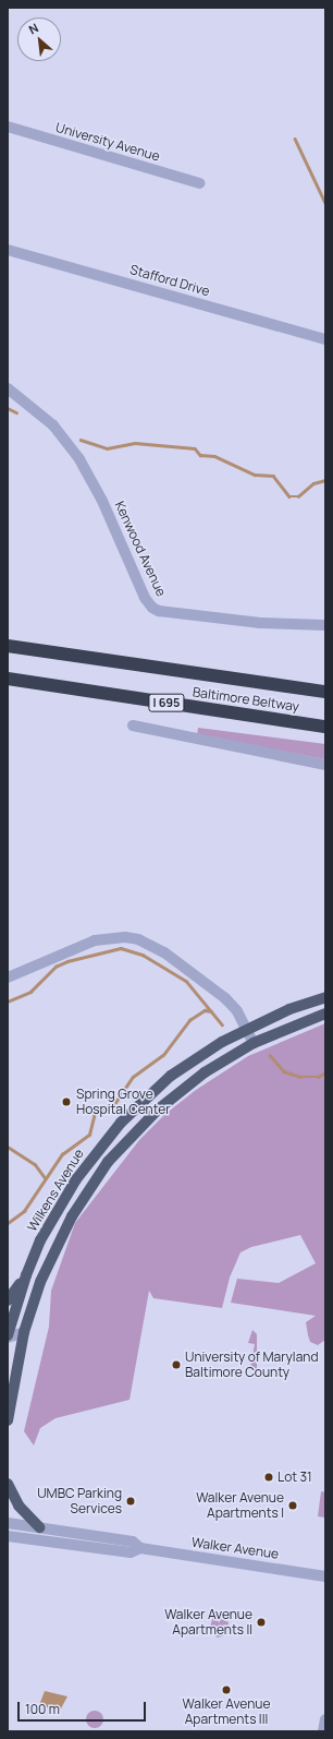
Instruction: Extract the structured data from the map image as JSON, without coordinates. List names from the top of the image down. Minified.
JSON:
{"streets":{"highway":["Baltimore Beltway","I 695"],"main road":["Wilkens Avenue"],"street":["University Avenue","Stafford Drive","Kenwood Avenue","Walker Avenue"]},"places":["Spring Grove Hospital Center","University of Maryland Baltimore County","Lot 31","UMBC Parking Services","Walker Avenue Apartments I","Walker Avenue Apartments II","Walker Avenue Apartments III"],"scale_bar":"100 m","north":"top left"}
